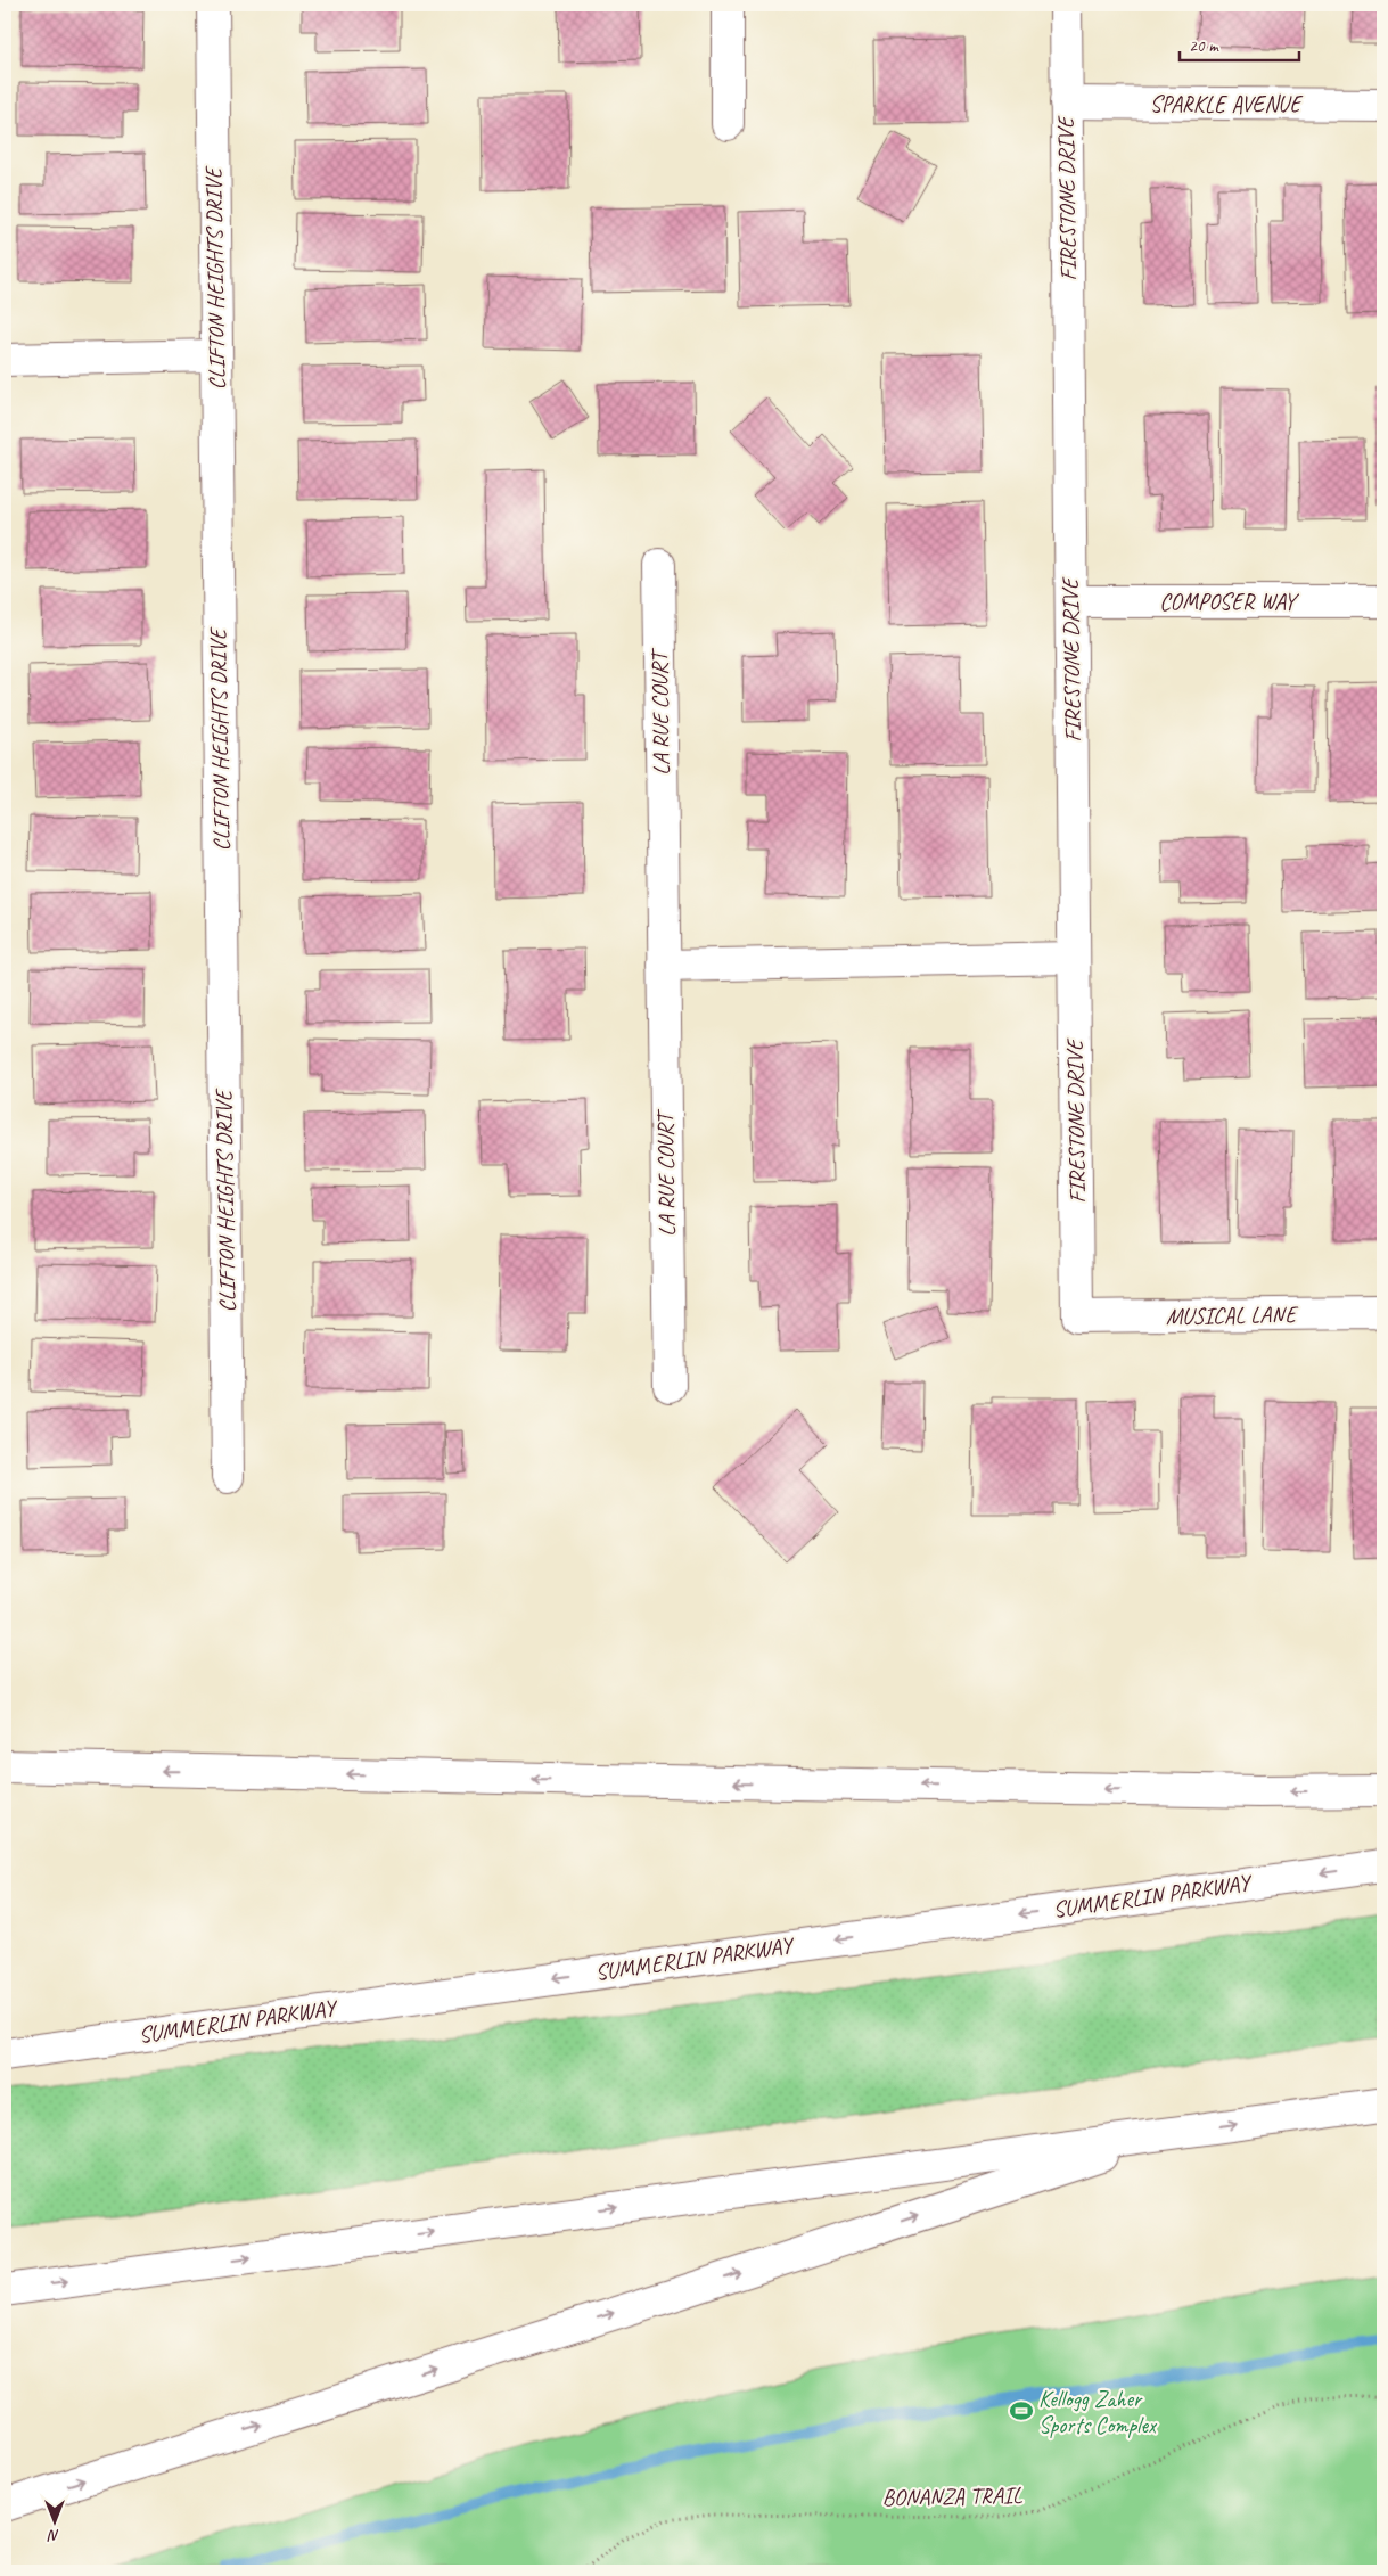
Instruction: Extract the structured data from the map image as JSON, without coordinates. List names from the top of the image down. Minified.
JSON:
{"streets":{"main road":["SPARKLE AVENUE","FIRESTONE DRIVE","CLIFTON HEIGHTS DRIVE","COMPOSER WAY","LA RUE COURT","MUSICAL LANE","SUMMERLIN PARKWAY"],"path":["BONANZA TRAIL"]},"crossings":[["SPARKLE AVENUE","FIRESTONE DRIVE"],["FIRESTONE DRIVE","COMPOSER WAY"],["FIRESTONE DRIVE","MUSICAL LANE"]],"places":{"sports":["Kellogg Zaher Sports Complex"]},"scale_bar":"20 m","north":"bottom"}
